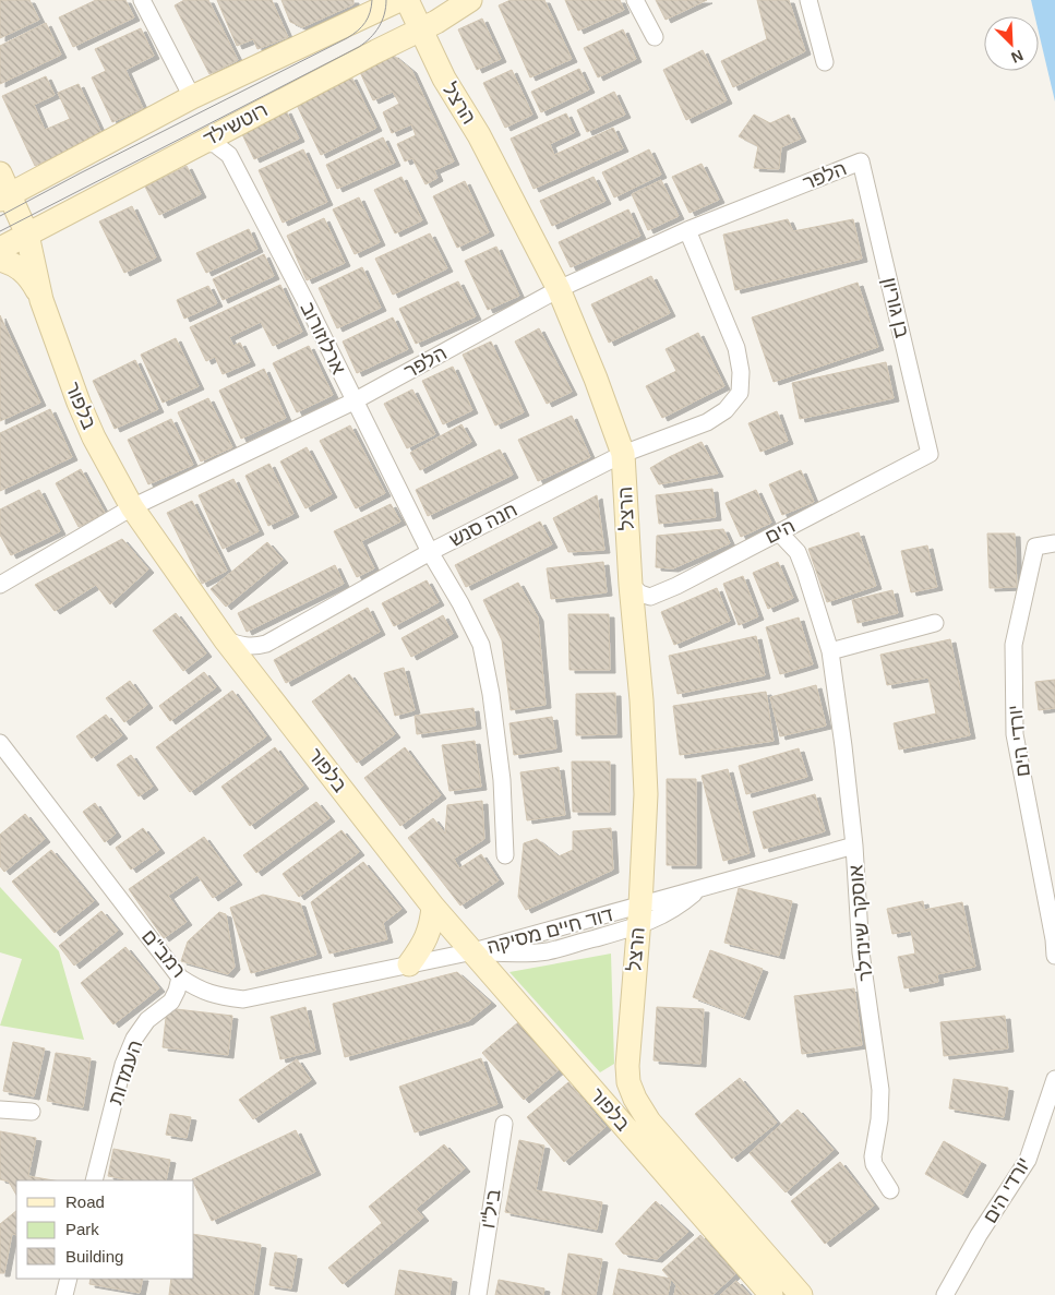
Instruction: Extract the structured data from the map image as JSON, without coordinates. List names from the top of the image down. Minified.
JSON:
{"streets":{"street":["הרצל","רוטשילד","הלפר","בן גוריון","ארלוזורוב","בלפור","חנה סנש","הים","יורדי הים","אוסקר שינדלר","דוד חיים מסיקה","רמב\"ם","העמדות","ביל\"ו"]},"crossings":[["הרצל","רוטשילד"],["הרצל","הלפר"],["הרצל","בלפור"],["הרצל","חנה סנש"],["הרצל","הים"],["הרצל","דוד חיים מסיקה"],["רוטשילד","ארלוזורוב"],["רוטשילד","בלפור"],["הלפר","בן גוריון"],["הלפר","ארלוזורוב"],["הלפר","בלפור"],["הלפר","חנה סנש"],["בן גוריון","הים"],["ארלוזורוב","חנה סנש"],["בלפור","חנה סנש"],["בלפור","דוד חיים מסיקה"],["בלפור","רמב\"ם"],["הים","אוסקר שינדלר"],["אוסקר שינדלר","דוד חיים מסיקה"],["דוד חיים מסיקה","רמב\"ם"],["רמב\"ם","העמדות"]],"legend":["Road","Park","Building"],"north":"bottom right"}
